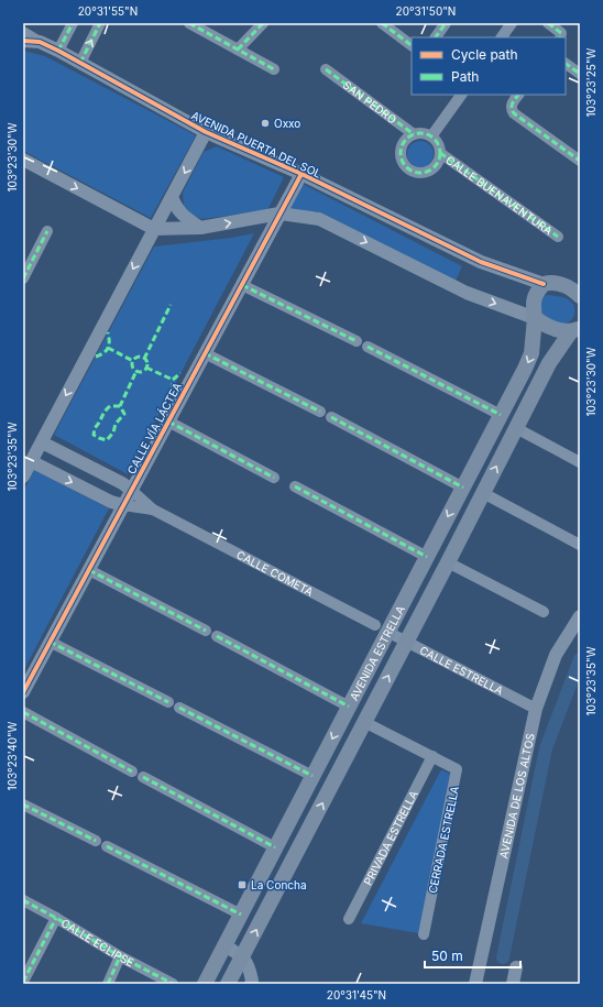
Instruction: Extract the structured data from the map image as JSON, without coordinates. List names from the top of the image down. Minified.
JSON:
{"streets":{"main road":["AVENIDA ESTRELLA"],"street":["SAN PEDRO","AVENIDA PUERTA DEL SOL","CALLE BUENAVENTURA","CALLE VÍA LÁCTEA","CALLE COMETA","CALLE ESTRELLA","AVENIDA DE LOS ALTOS","PRIVADA ESTRELLA","CERRADA ESTRELLA","CALLE ECLIPSE"]},"crossings":[["SAN PEDRO","CALLE BUENAVENTURA"],["AVENIDA PUERTA DEL SOL","CALLE VÍA LÁCTEA"],["AVENIDA PUERTA DEL SOL","AVENIDA ESTRELLA"],["CALLE VÍA LÁCTEA","CALLE COMETA"],["CALLE COMETA","AVENIDA ESTRELLA"],["CALLE COMETA","CALLE ESTRELLA"],["AVENIDA ESTRELLA","CALLE ESTRELLA"],["AVENIDA ESTRELLA","CERRADA ESTRELLA"],["CALLE ESTRELLA","AVENIDA DE LOS ALTOS"],["PRIVADA ESTRELLA","CERRADA ESTRELLA"]],"places":{"other":["Oxxo"],"transit":["La Concha"]},"legend":["Cycle path","Path"],"scale_bar":"50 m","coordinates":["20°31'55\"N","20°31'50\"N","103°23'25\"W","103°23'30\"W","103°23'35\"W","103°23'40\"W","20°31'45\"N"]}
